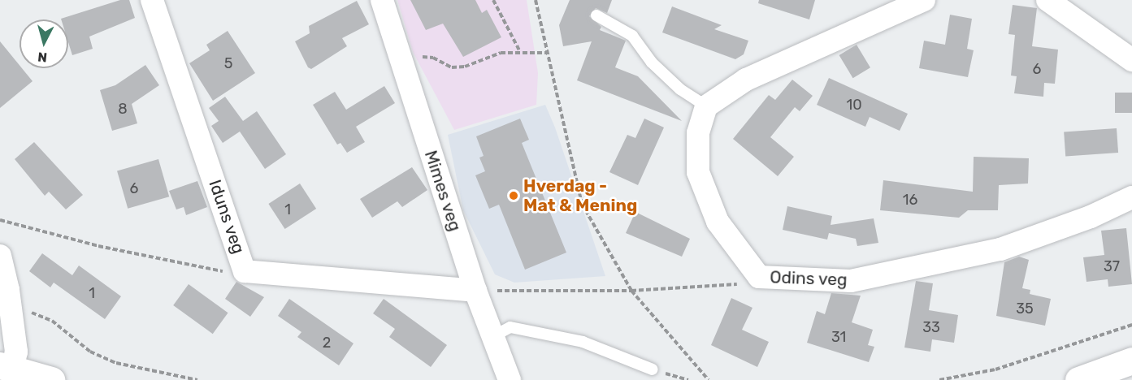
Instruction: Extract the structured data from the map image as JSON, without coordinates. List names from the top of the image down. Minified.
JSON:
{"streets":{"street":["Mimes veg","Iduns veg","Odins veg"]},"crossings":[["Mimes veg","Iduns veg"]],"places":["Hverdag - Mat & Mening"],"house_numbers":["5","6","10","8","6","16","1","37","1","35","33","31","2"],"north":"bottom"}
